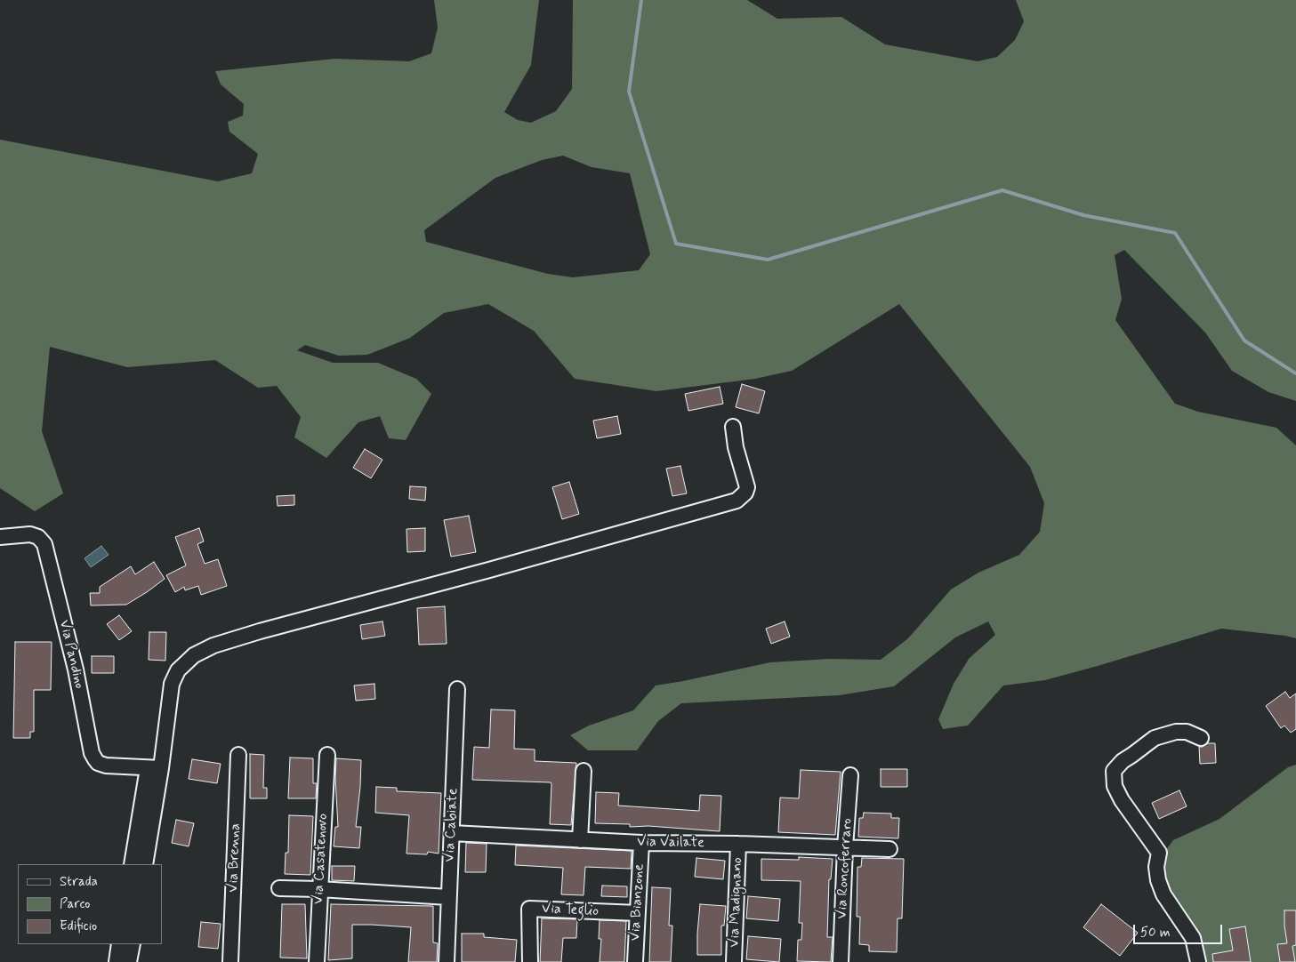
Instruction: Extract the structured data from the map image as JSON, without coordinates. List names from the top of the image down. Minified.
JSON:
{"streets":{"street":["Via Pandino","Via Cabiate","Via Vailate","Via Brenna","Via Casatenovo","Via Roncoferraro","Via Bianzone","Via Madignano","Via Teglio"]},"crossings":[["Via Cabiate","Via Vailate"],["Via Vailate","Via Roncoferraro"],["Via Vailate","Via Bianzone"],["Via Vailate","Via Madignano"],["Via Bianzone","Via Teglio"]],"legend":["Strada","Parco","Edificio"],"scale_bar":"50 m"}
